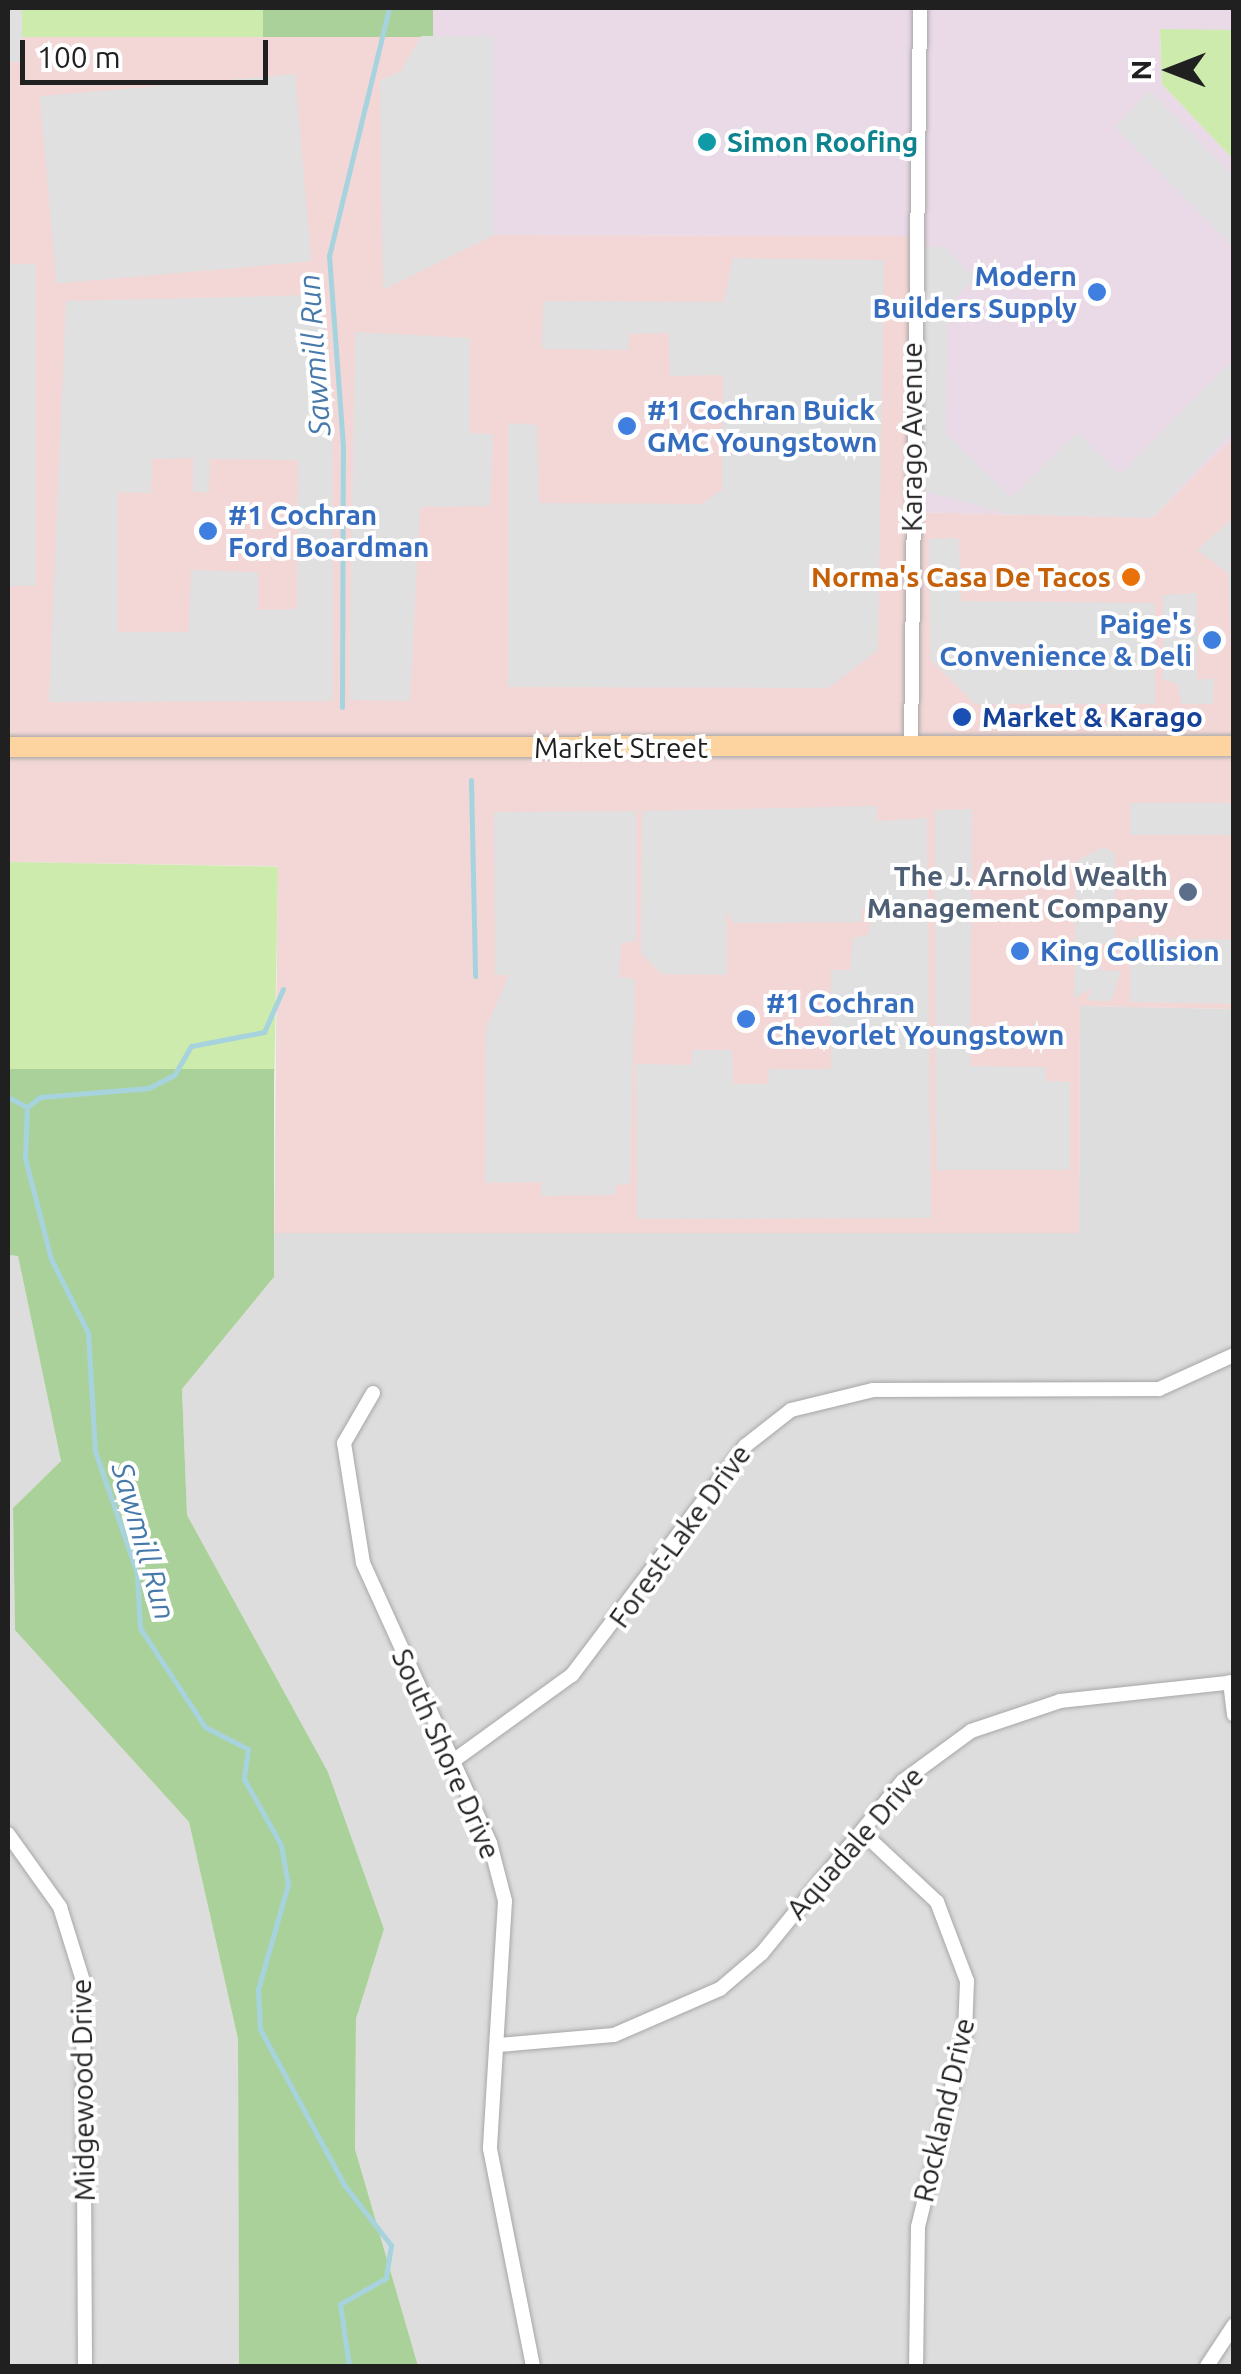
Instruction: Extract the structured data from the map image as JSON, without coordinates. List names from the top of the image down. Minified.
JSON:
{"streets":{"main road":["Market Street"],"street":["Karago Avenue","Forest-Lake Drive","South Shore Drive","Aquadale Drive","Midgewood Drive","Rockland Drive"]},"crossings":[["Karago Avenue","Market Street"],["Forest-Lake Drive","South Shore Drive"],["South Shore Drive","Aquadale Drive"],["Aquadale Drive","Rockland Drive"]],"water":["Sawmill Run"],"places":["Simon Roofing","Modern Builders Supply","#1 Cochran Buick GMC Youngstown","#1 Cochran Ford Boardman","Norma's Casa De Tacos","Paige's Convenience & Deli","Market & Karago","The J. Arnold Wealth Management Company","King Collision","#1 Cochran Chevorlet Youngstown"],"scale_bar":"100 m","north":"left"}
